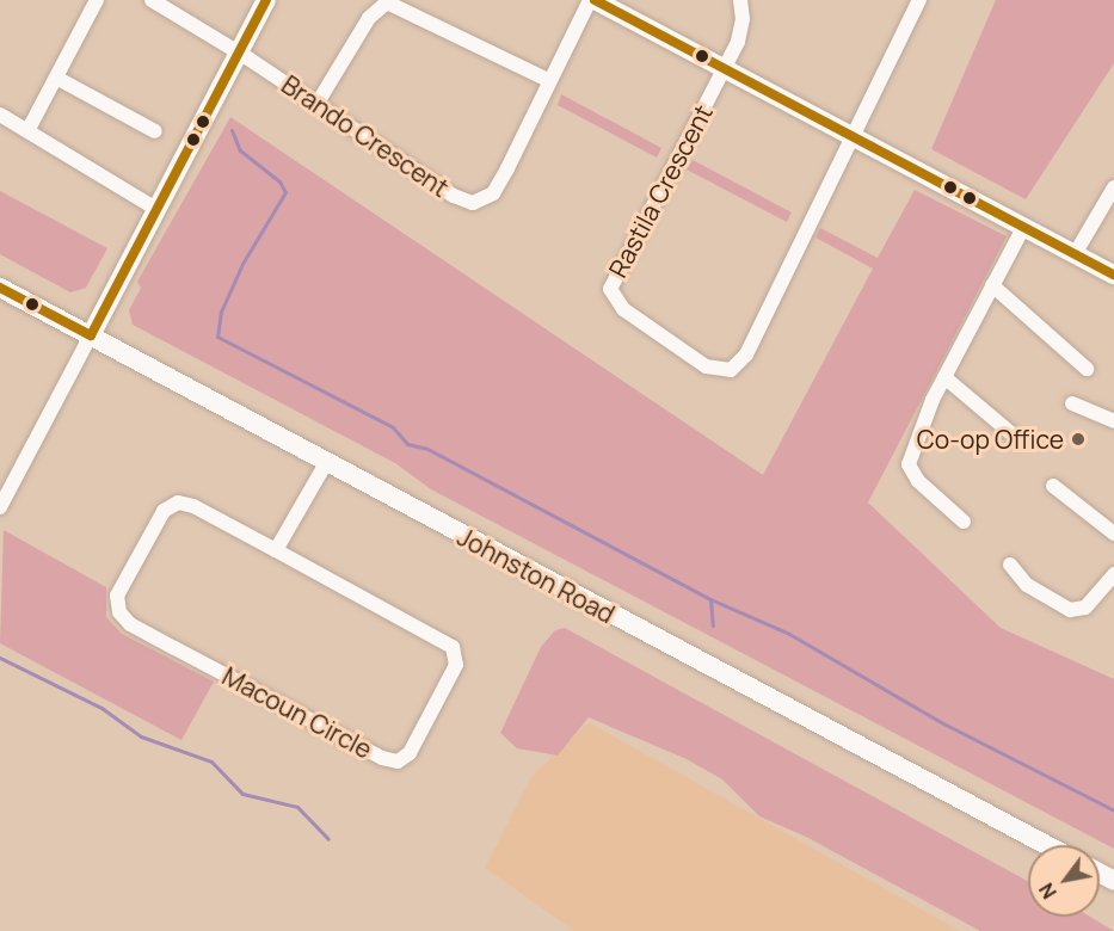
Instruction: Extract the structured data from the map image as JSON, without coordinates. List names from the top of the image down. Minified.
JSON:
{"streets":{"street":["Brando Crescent","Rastila Crescent","Johnston Road","Macoun Circle"]},"places":["Co-op Office"],"north":"bottom left"}
